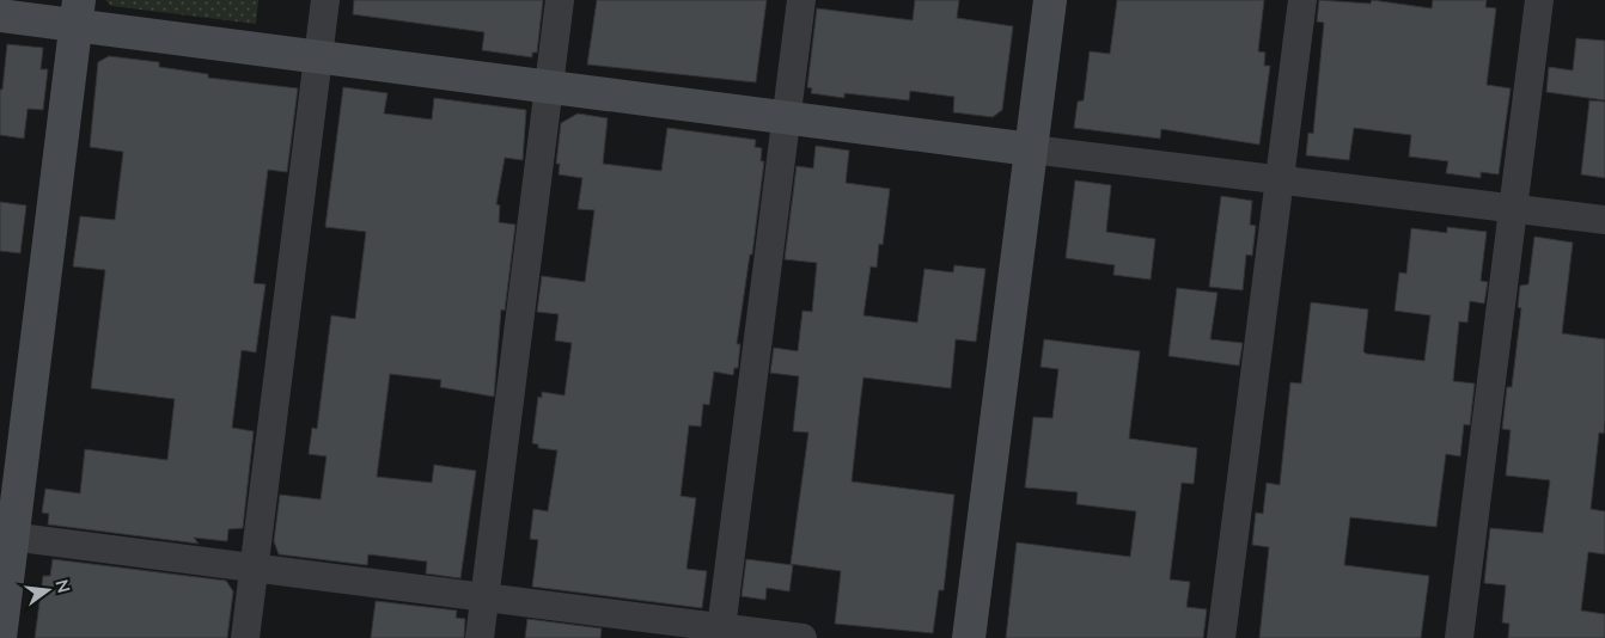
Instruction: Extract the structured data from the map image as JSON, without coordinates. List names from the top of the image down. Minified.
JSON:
{"north":"right"}
